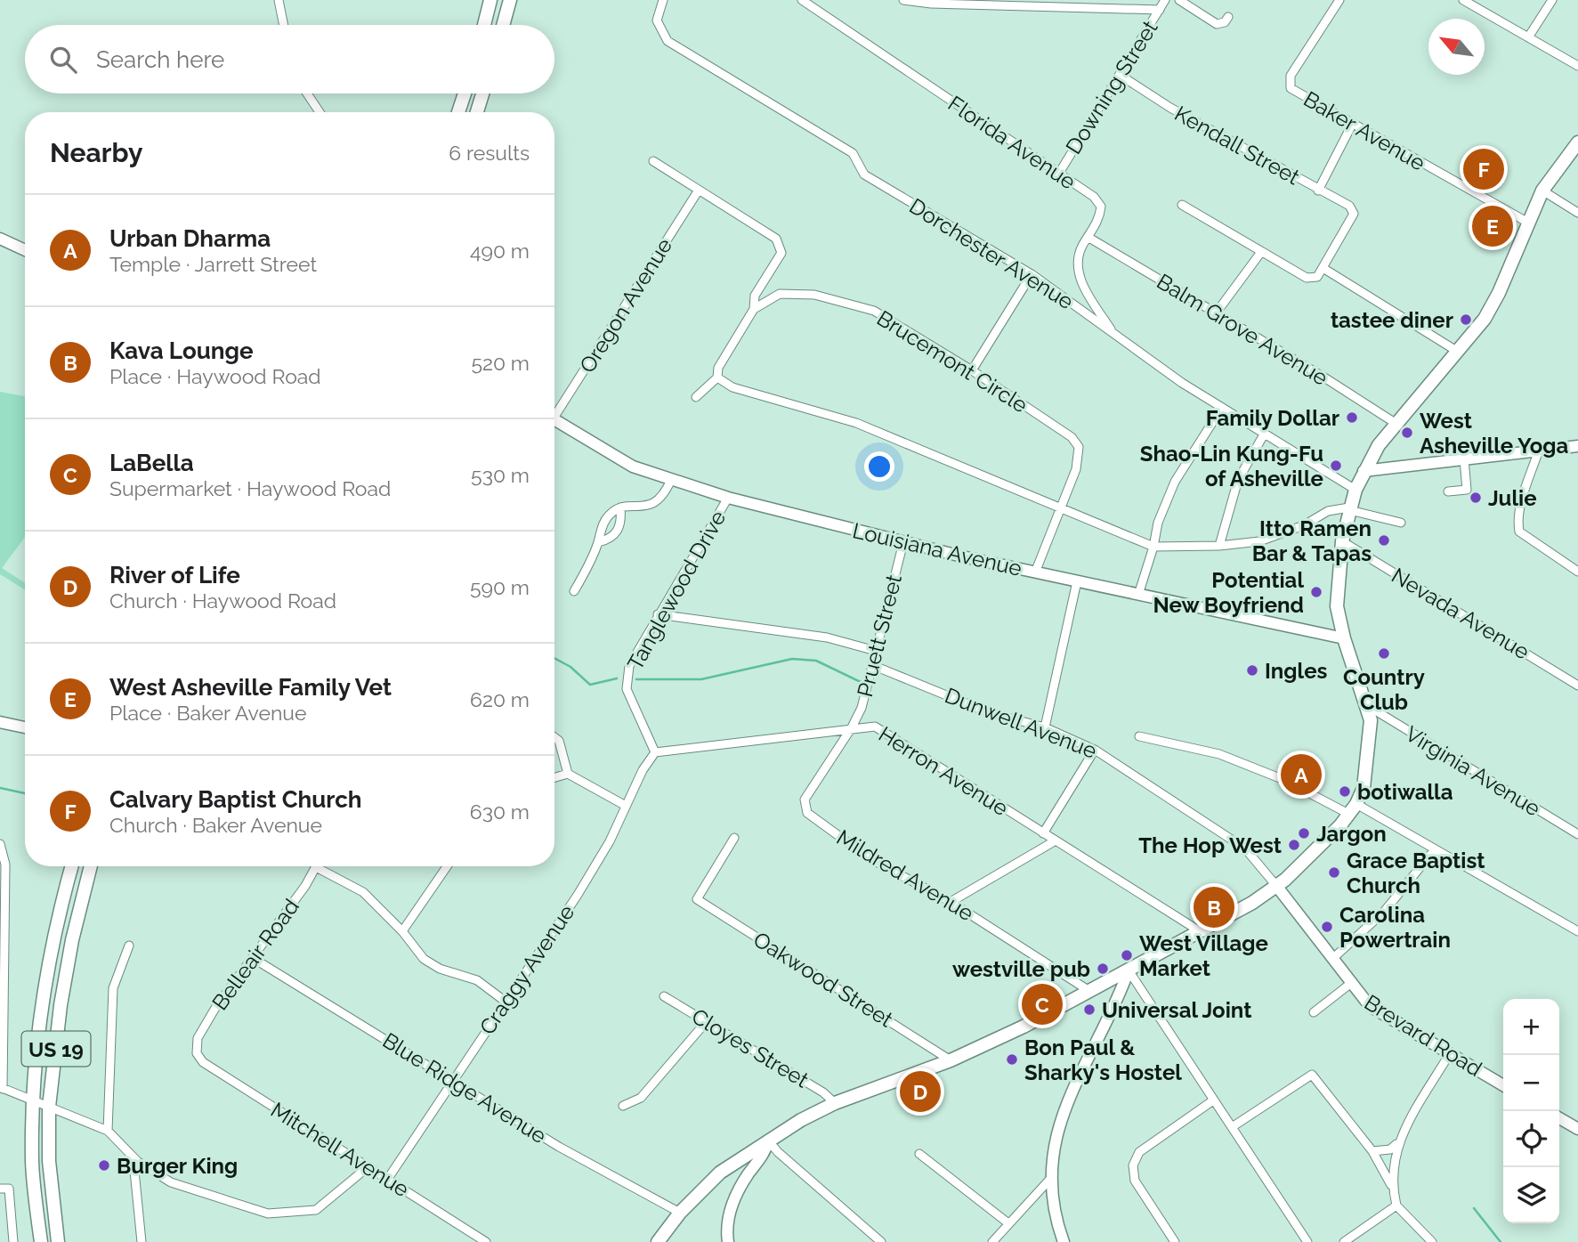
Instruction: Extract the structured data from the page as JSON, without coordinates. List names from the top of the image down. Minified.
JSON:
{"streets":{"main road":["US 19"],"street":["Downing Street","Baker Avenue","Florida Avenue","Kendall Street","Dorchester Avenue","Oregon Avenue","Balm Grove Avenue","Brucemont Circle","Louisiana Avenue","Tanglewood Drive","Nevada Avenue","Pruett Street","Dunwell Avenue","Herron Avenue","Virginia Avenue","Mildred Avenue","Belleair Road","Craggy Avenue","Oakwood Street","Brevard Road","Cloyes Street","Blue Ridge Avenue","Mitchell Avenue"]},"crossings":[["Downing Street","Florida Avenue"],["Downing Street","Kendall Street"],["Florida Avenue","Dorchester Avenue"],["Florida Avenue","Balm Grove Avenue"],["Brucemont Circle","Louisiana Avenue"],["Louisiana Avenue","Tanglewood Drive"],["Louisiana Avenue","Pruett Street"],["Tanglewood Drive","Herron Avenue"],["Tanglewood Drive","Craggy Avenue"],["Pruett Street","Dunwell Avenue"],["Pruett Street","Herron Avenue"],["Pruett Street","Mildred Avenue"],["Dunwell Avenue","Brevard Road"],["Herron Avenue","Mildred Avenue"],["Herron Avenue","Craggy Avenue"],["Belleair Road","Blue Ridge Avenue"],["Belleair Road","Mitchell Avenue"],["Craggy Avenue","Blue Ridge Avenue"],["Craggy Avenue","Mitchell Avenue"]],"places":["tastee diner","Family Dollar","West Asheville Yoga","Shao-Lin Kung-Fu of Asheville","Julie","Itto Ramen Bar & Tapas","Potential New Boyfriend","Country Club","Ingles","botiwalla","Jargon","The Hop West","Grace Baptist Church","Carolina Powertrain","West Village Market","westville pub","Universal Joint","Bon Paul & Sharky's Hostel","Burger King"],"north":"top left","page":{"search":"Search here","heading":["Nearby","6 results"],"pins":["F","E","A","B","C","D"],"list":[{"mark":"A","name":"Urban Dharma","note":"Temple · Jarrett Street","value":"490 m"},{"mark":"B","name":"Kava Lounge","note":"Place · Haywood Road","value":"520 m"},{"mark":"C","name":"LaBella","note":"Supermarket · Haywood Road","value":"530 m"},{"mark":"D","name":"River of Life","note":"Church · Haywood Road","value":"590 m"},{"mark":"E","name":"West Asheville Family Vet","note":"Place · Baker Avenue","value":"620 m"},{"mark":"F","name":"Calvary Baptist Church","note":"Church · Baker Avenue","value":"630 m"}],"map_buttons":["+","−"]}}
